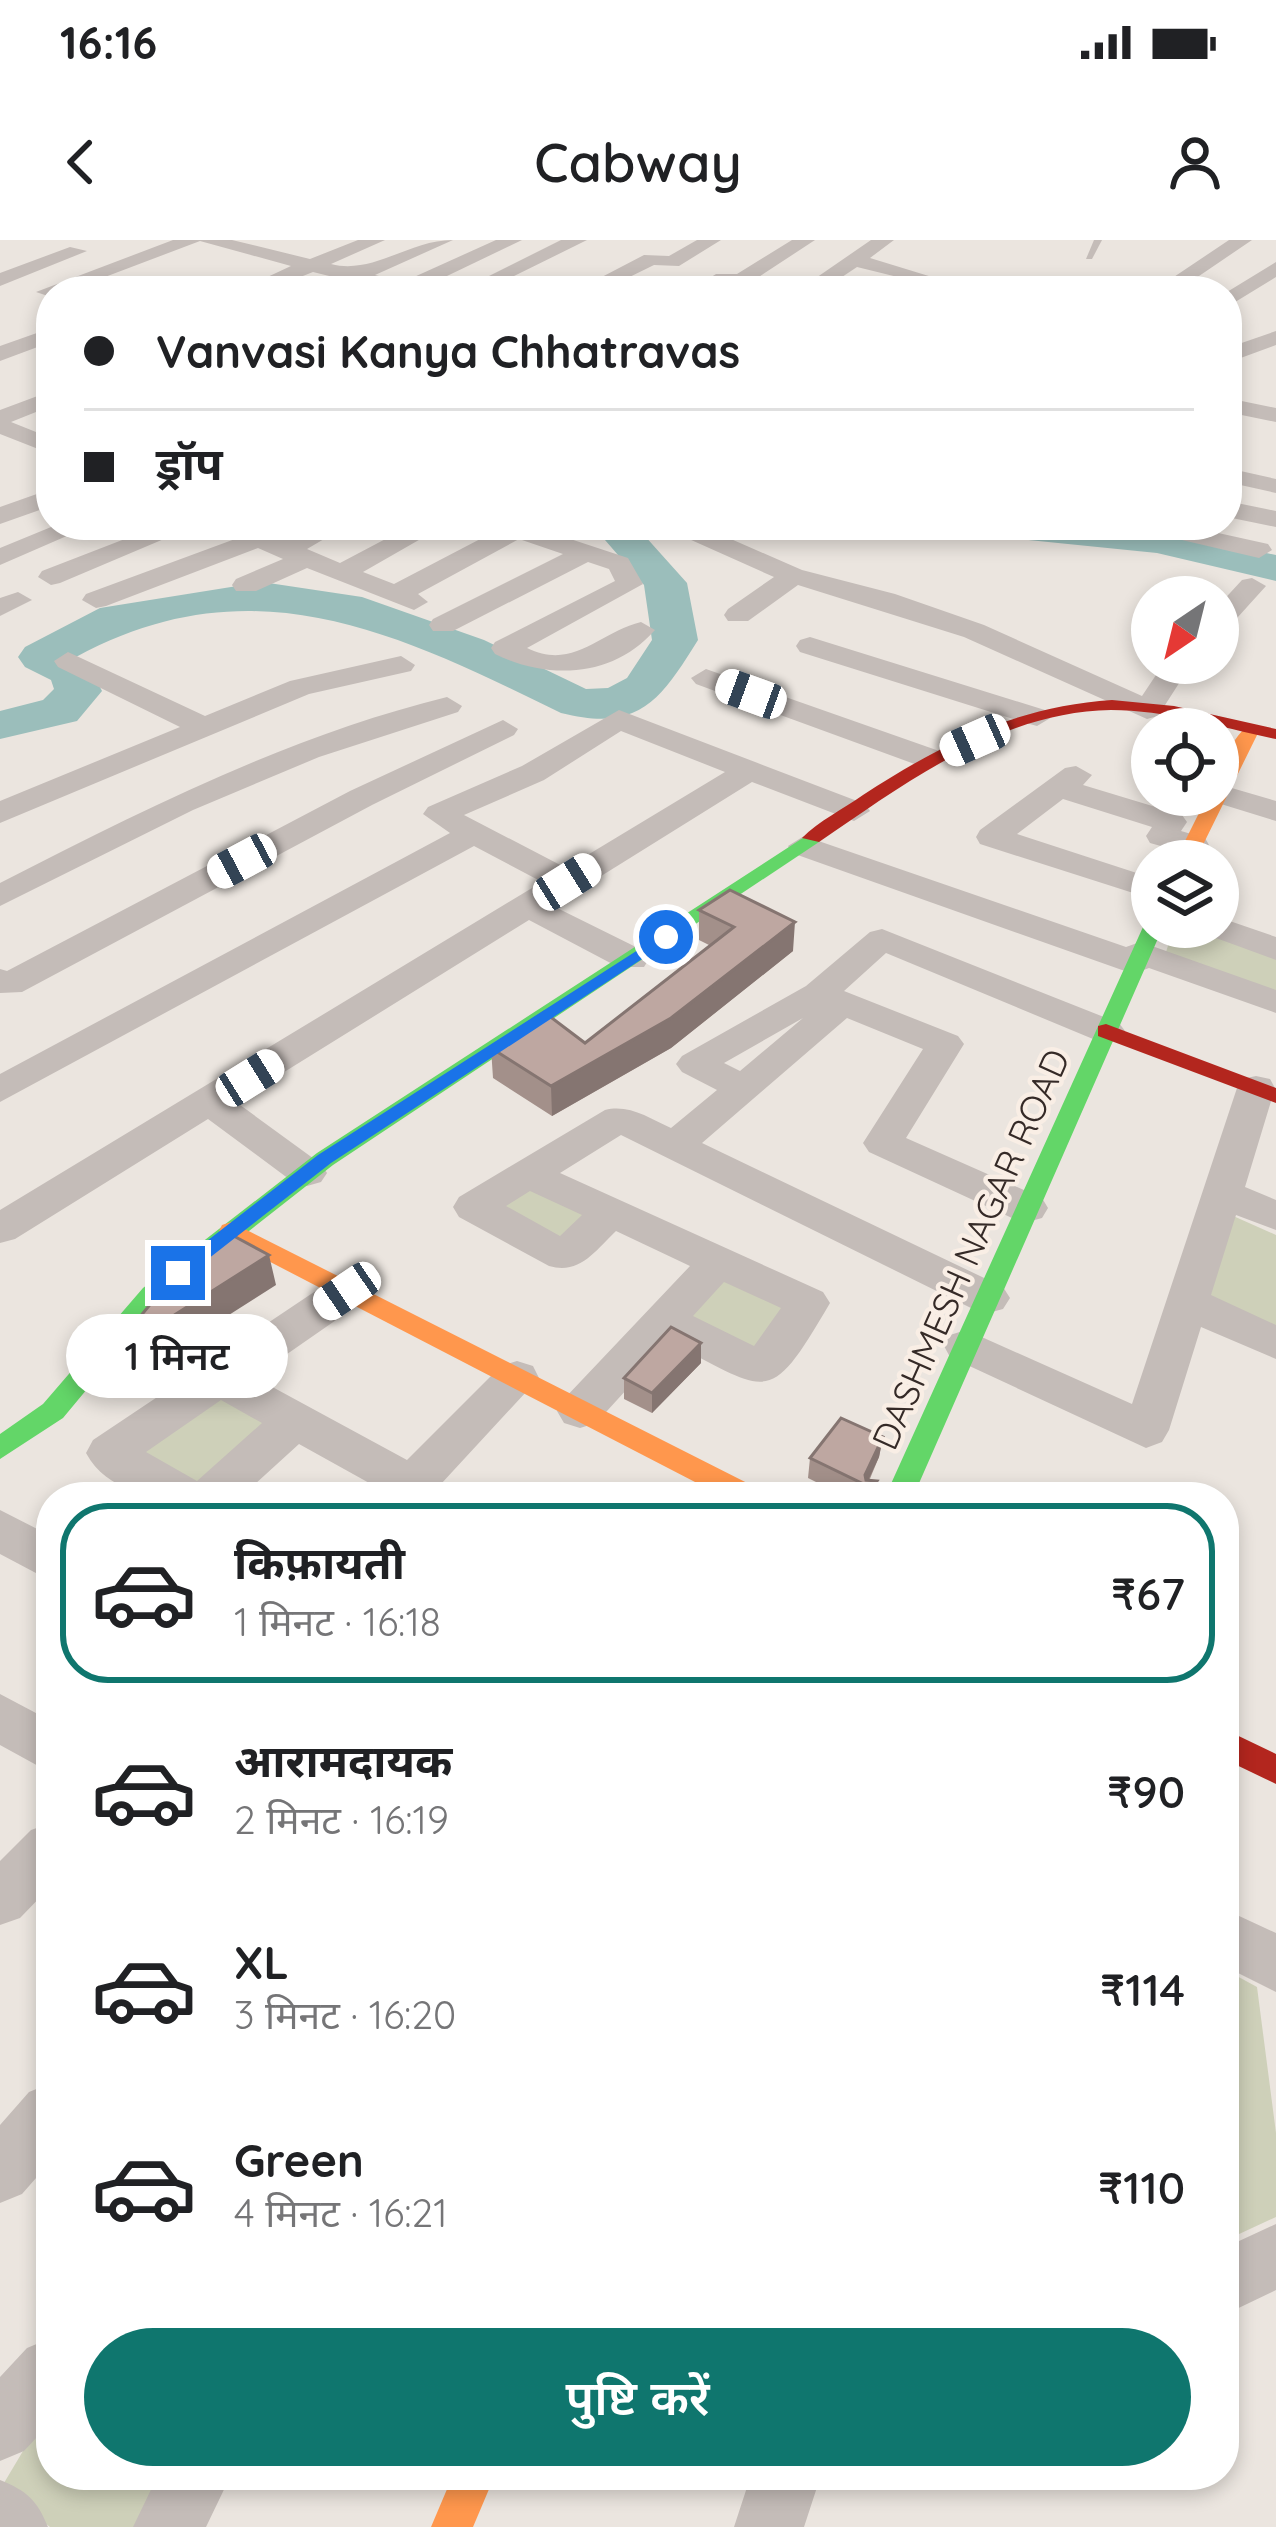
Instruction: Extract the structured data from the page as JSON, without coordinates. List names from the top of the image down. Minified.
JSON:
{"streets":{"street":["DASHMESH NAGAR ROAD"]},"north":"bottom left","page":{"status":"16:16","header":"Cabway","banner":["Vanvasi Kanya Chhatravas","ड्रॉप"],"bubble":"1 मिनट","list":[{"name":"किफ़ायती","note":"1 मिनट · 16:18","value":"₹67"},{"name":"आरामदायक","note":"2 मिनट · 16:19","value":"₹90"},{"name":"XL","note":"3 मिनट · 16:20","value":"₹114"},{"name":"Green","note":"4 मिनट · 16:21","value":"₹110"}],"buttons":"पुष्टि करें"}}
